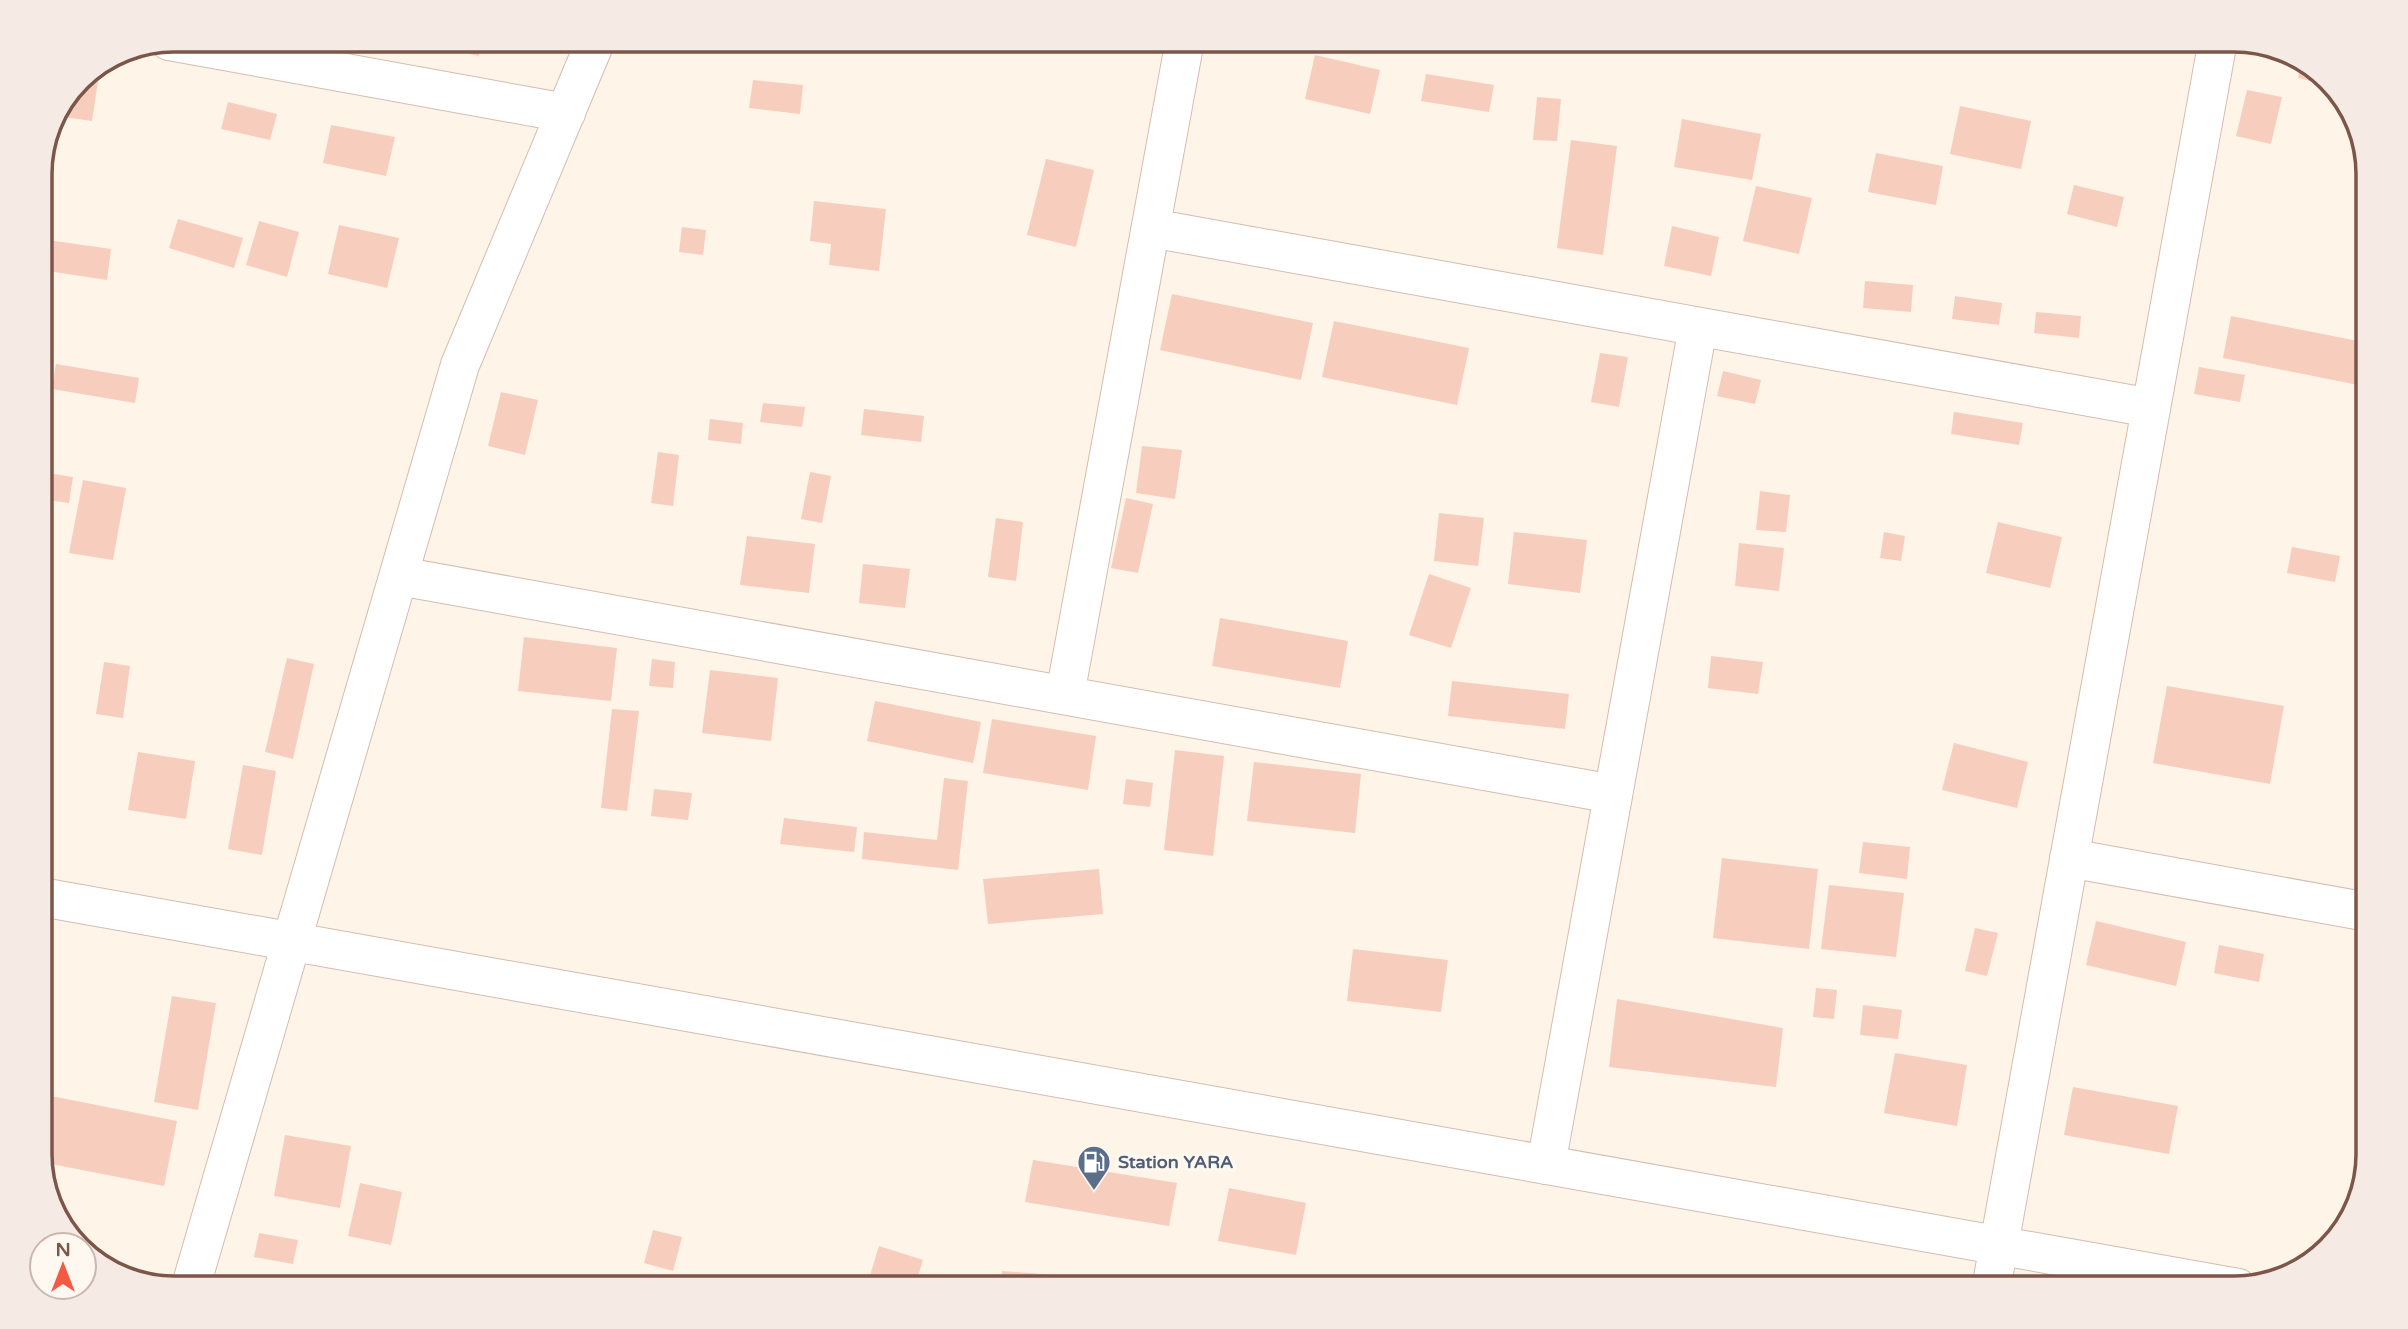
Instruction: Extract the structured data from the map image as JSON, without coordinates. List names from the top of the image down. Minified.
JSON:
{"places":{"fuel station":["Station YARA"]},"north":"top"}
